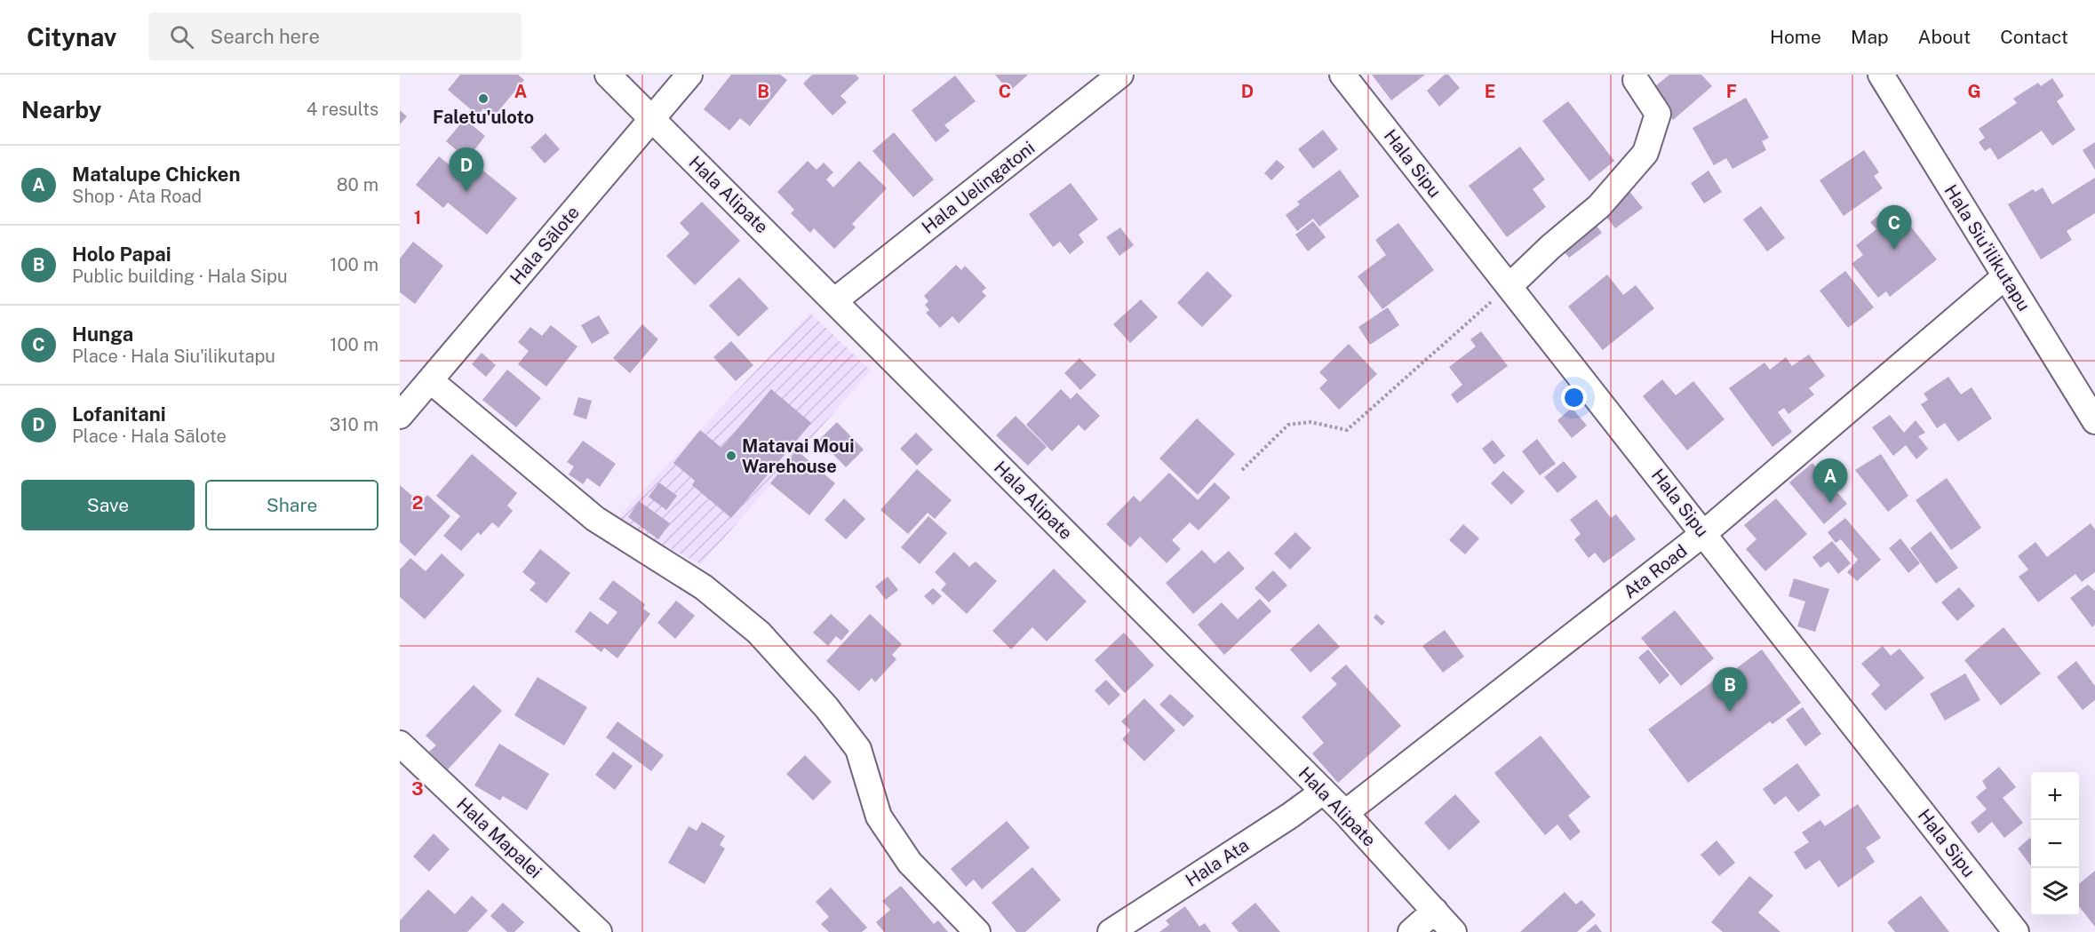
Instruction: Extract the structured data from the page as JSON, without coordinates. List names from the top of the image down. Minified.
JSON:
{"streets":{"street":["Hala Sipu","Hala Uelingatoni","Hala Alipate","Hala Sālote","Hala Siu'ilikutapu","Ata Road","Hala Mapalei","Hala Ata"]},"crossings":[["Hala Sipu","Ata Road"],["Hala Uelingatoni","Hala Alipate"],["Hala Alipate","Hala Sālote"],["Hala Alipate","Ata Road"],["Hala Alipate","Hala Ata"],["Hala Siu'ilikutapu","Ata Road"]],"places":["Faletu'uloto","Matavai Moui Warehouse"],"page":{"header":"Citynav","search":"Search here","nav":["Home","Map","About","Contact"],"heading":["Nearby","4 results"],"list":[{"mark":"A","name":"Matalupe Chicken","note":"Shop · Ata Road","value":"80 m"},{"mark":"B","name":"Holo Papai","note":"Public building · Hala Sipu","value":"100 m"},{"mark":"C","name":"Hunga","note":"Place · Hala Siu'ilikutapu","value":"100 m"},{"mark":"D","name":"Lofanitani","note":"Place · Hala Sālote","value":"310 m"}],"pins":["D","C","A","B"],"buttons":["Save","Share"],"map_buttons":["+","−"]},"grid":{"columns":["A","B","C","D","E","F","G"],"rows":["1","2","3"]}}
